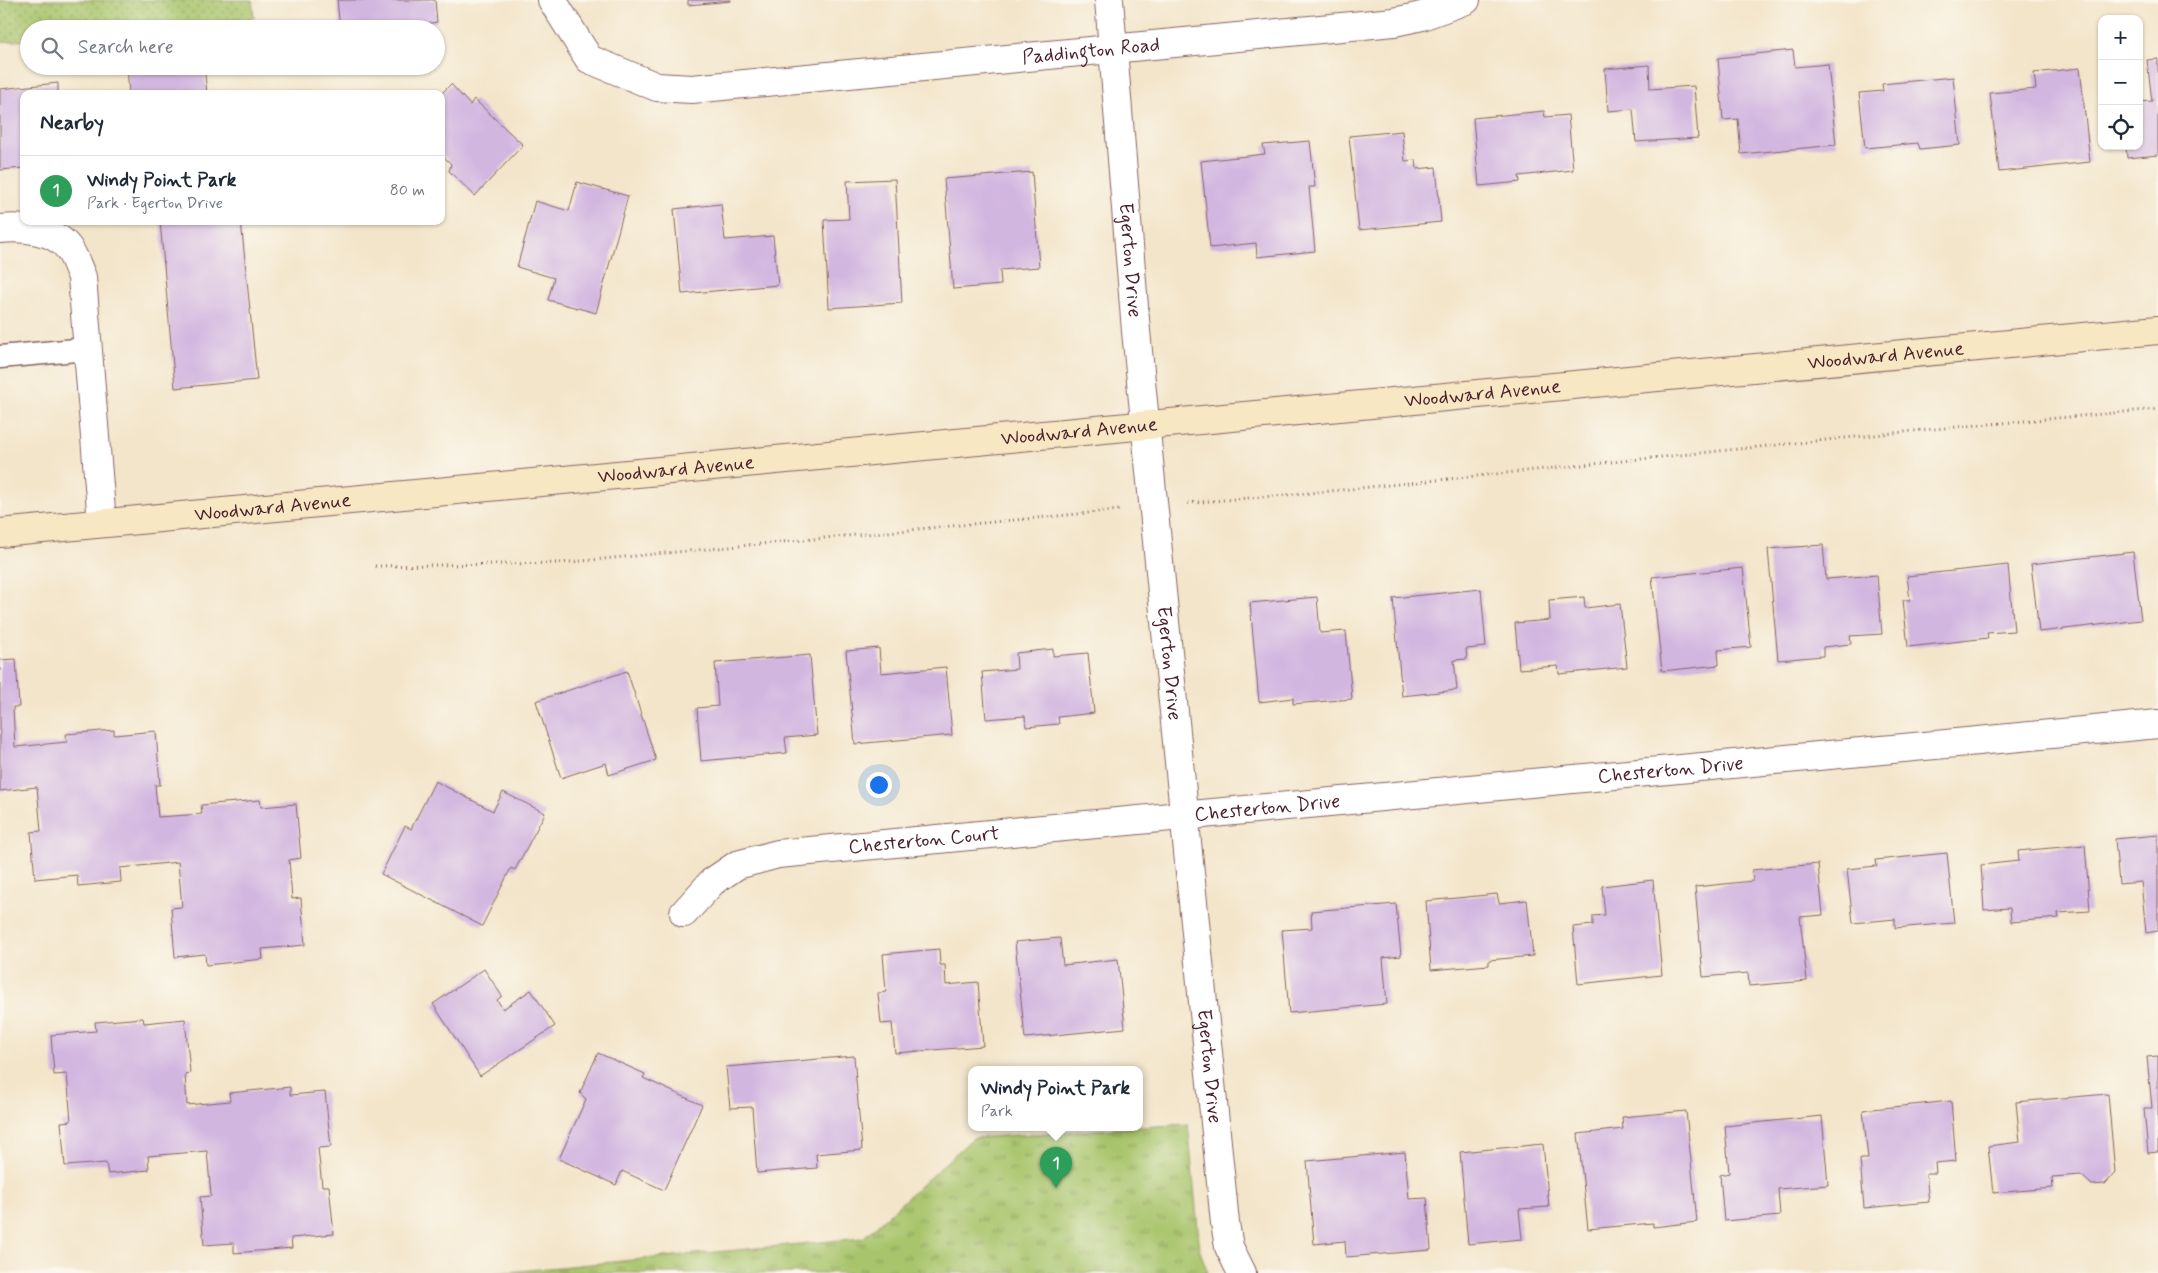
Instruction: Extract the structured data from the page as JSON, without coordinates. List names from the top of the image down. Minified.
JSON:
{"streets":{"main road":["Woodward Avenue"],"street":["Paddington Road","Egerton Drive","Chesterton Drive","Chesterton Court"]},"crossings":[["Paddington Road","Egerton Drive"],["Egerton Drive","Woodward Avenue"],["Egerton Drive","Chesterton Drive"],["Egerton Drive","Chesterton Court"],["Chesterton Drive","Chesterton Court"]],"page":{"map_buttons":["+","−"],"search":"Search here","heading":"Nearby","list":[{"mark":"1","name":"Windy Point Park","note":"Park · Egerton Drive","value":"80 m"}],"popup":["Windy Point Park","Park"],"pins":"1"}}
